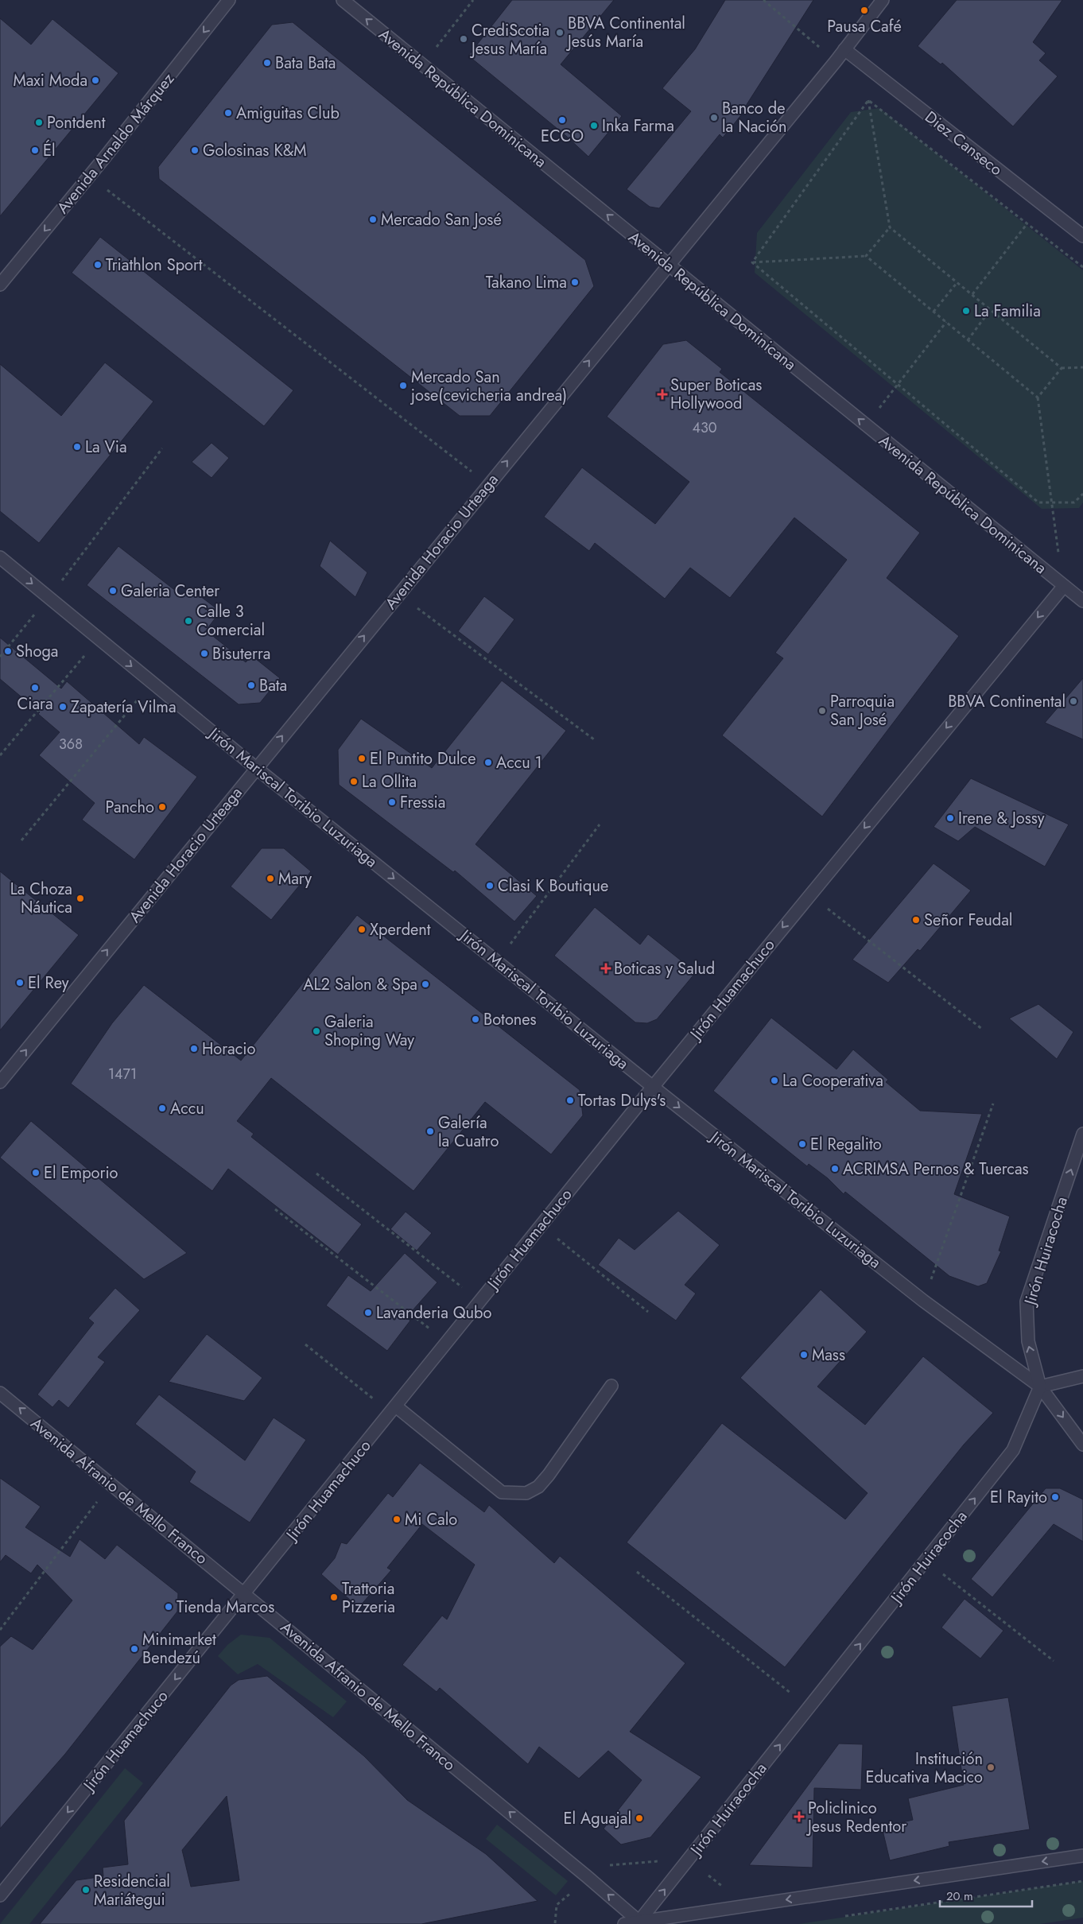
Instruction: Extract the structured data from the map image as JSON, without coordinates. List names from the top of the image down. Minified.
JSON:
{"streets":{"street":["Avenida República Dominicana","Avenida Arnaldo Márquez","Diez Canseco","Avenida Horacio Urteaga","Jirón Mariscal Toribio Luzuriaga","Jirón Huamachuco","Jirón Huiracocha","Avenida Afranio de Mello Franco"]},"crossings":[["Avenida República Dominicana","Avenida Horacio Urteaga"],["Avenida República Dominicana","Jirón Huamachuco"],["Diez Canseco","Avenida Horacio Urteaga"],["Avenida Horacio Urteaga","Jirón Mariscal Toribio Luzuriaga"],["Jirón Mariscal Toribio Luzuriaga","Jirón Huamachuco"],["Jirón Mariscal Toribio Luzuriaga","Jirón Huiracocha"],["Jirón Huamachuco","Avenida Afranio de Mello Franco"],["Jirón Huiracocha","Avenida Afranio de Mello Franco"]],"one_way":["Avenida República Dominicana","Avenida Arnaldo Márquez","Avenida Horacio Urteaga","Jirón Mariscal Toribio Luzuriaga","Jirón Huamachuco","Jirón Huiracocha","Avenida Afranio de Mello Franco"],"places":{"other":["Pausa Café","BBVA Continental Jesús María","CrediScotia Jesus María","Bata Bata","Maxi Moda","Amiguitas Club","Banco de la Nación","ECCO","Pontdent","Inka Farma","Él","Golosinas K&M","Mercado San José","Triathlon Sport","Takano Lima","La Familia","Mercado San jose(cevicheria andrea)","La Via","Galeria Center","Calle 3 Comercial","Shoga","Bisuterra","Bata","Ciara","BBVA Continental","Zapatería Vilma","Parroquia San José","El Puntito Dulce","Accu 1","La Ollita","Fressia","Pancho","Irene & Jossy","Mary","Clasi K Boutique","La Choza Náutica","Señor Feudal","Xperdent","El Rey","AL2 Salon & Spa","Botones","Galeria Shoping Way","Horacio","La Cooperativa","Tortas Dulys's","Accu","Galería la Cuatro","El Regalito","ACRIMSA Pernos & Tuercas","El Emporio","Lavanderia Qubo","Mass","El Rayito","Mi Calo","Trattoria Pizzeria","Tienda Marcos","Minimarket Bendezú","Institución Educativa Macico","El Aguajal","Residencial Mariátegui"],"health":["Super Boticas Hollywood","Boticas y Salud","Policlinico Jesus Redentor"]},"house_numbers":["430","368","1471"],"scale_bar":"20 m"}
